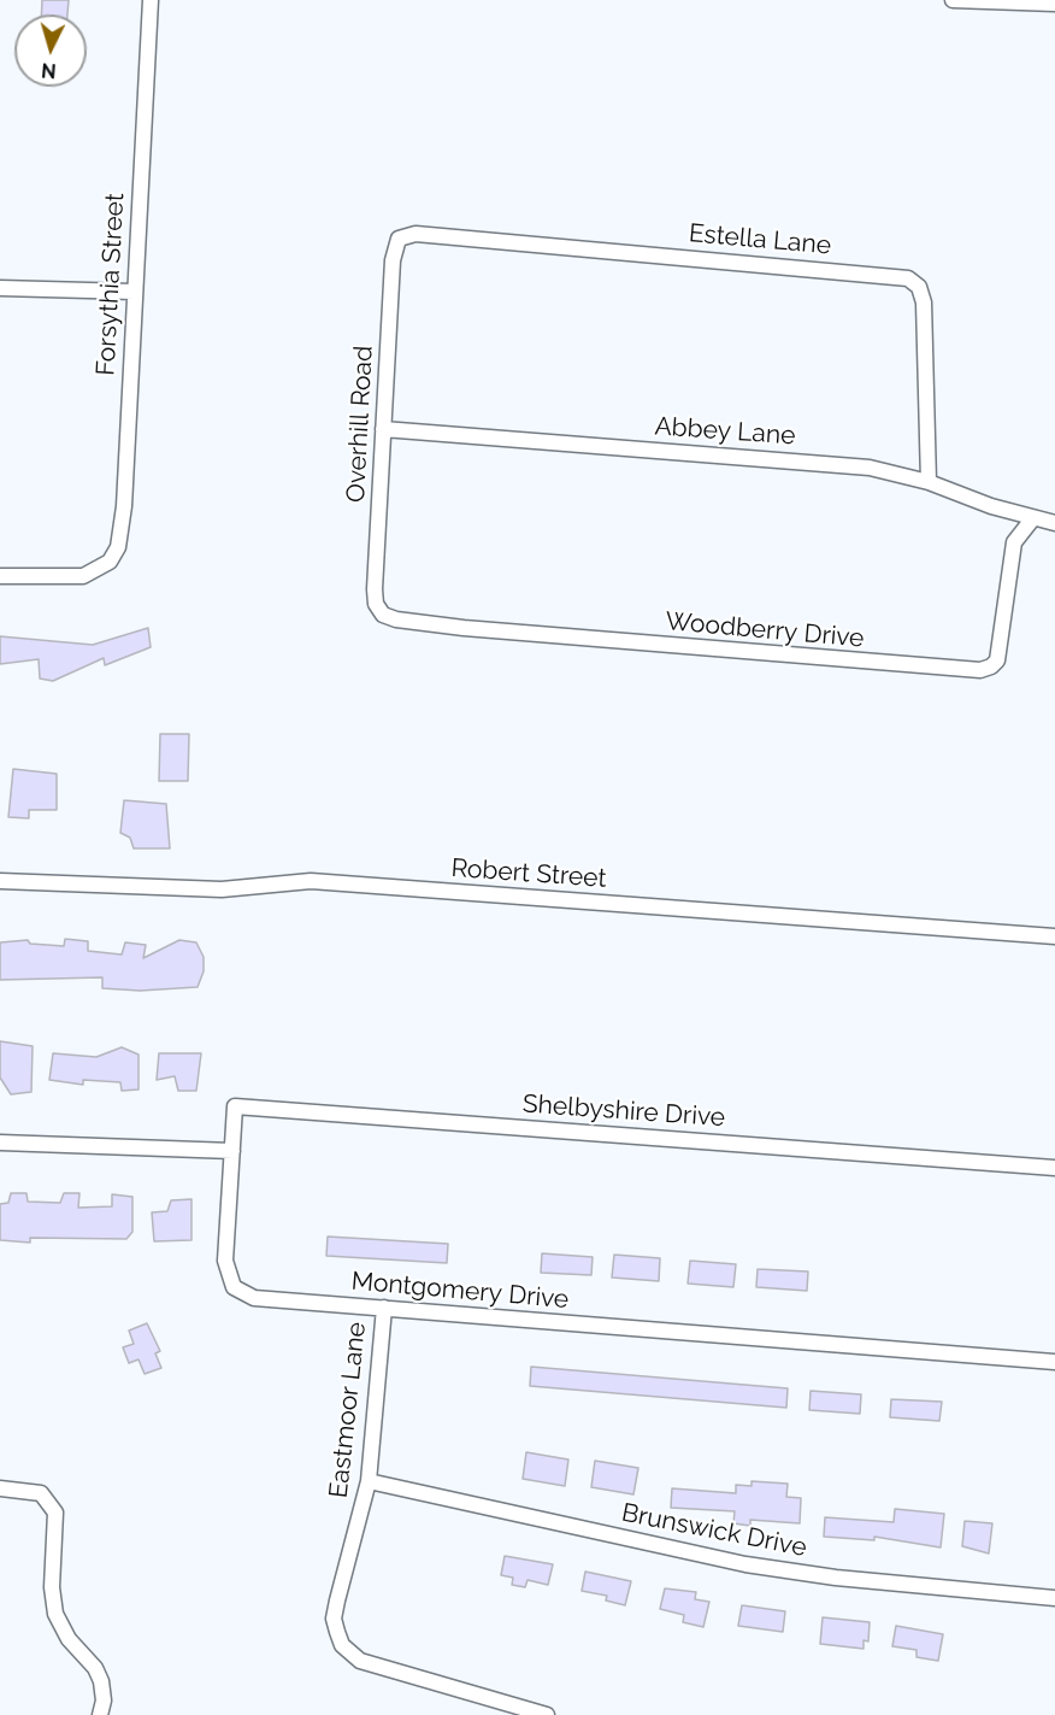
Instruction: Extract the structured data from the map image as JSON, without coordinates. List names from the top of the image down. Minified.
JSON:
{"streets":{"street":["Estella Lane","Forsythia Street","Overhill Road","Abbey Lane","Woodberry Drive","Robert Street","Shelbyshire Drive","Montgomery Drive","Eastmoor Lane","Brunswick Drive"]},"crossings":[["Estella Lane","Overhill Road"],["Estella Lane","Abbey Lane"],["Overhill Road","Abbey Lane"],["Overhill Road","Woodberry Drive"],["Abbey Lane","Woodberry Drive"],["Shelbyshire Drive","Montgomery Drive"],["Montgomery Drive","Eastmoor Lane"],["Eastmoor Lane","Brunswick Drive"]],"north":"bottom"}
